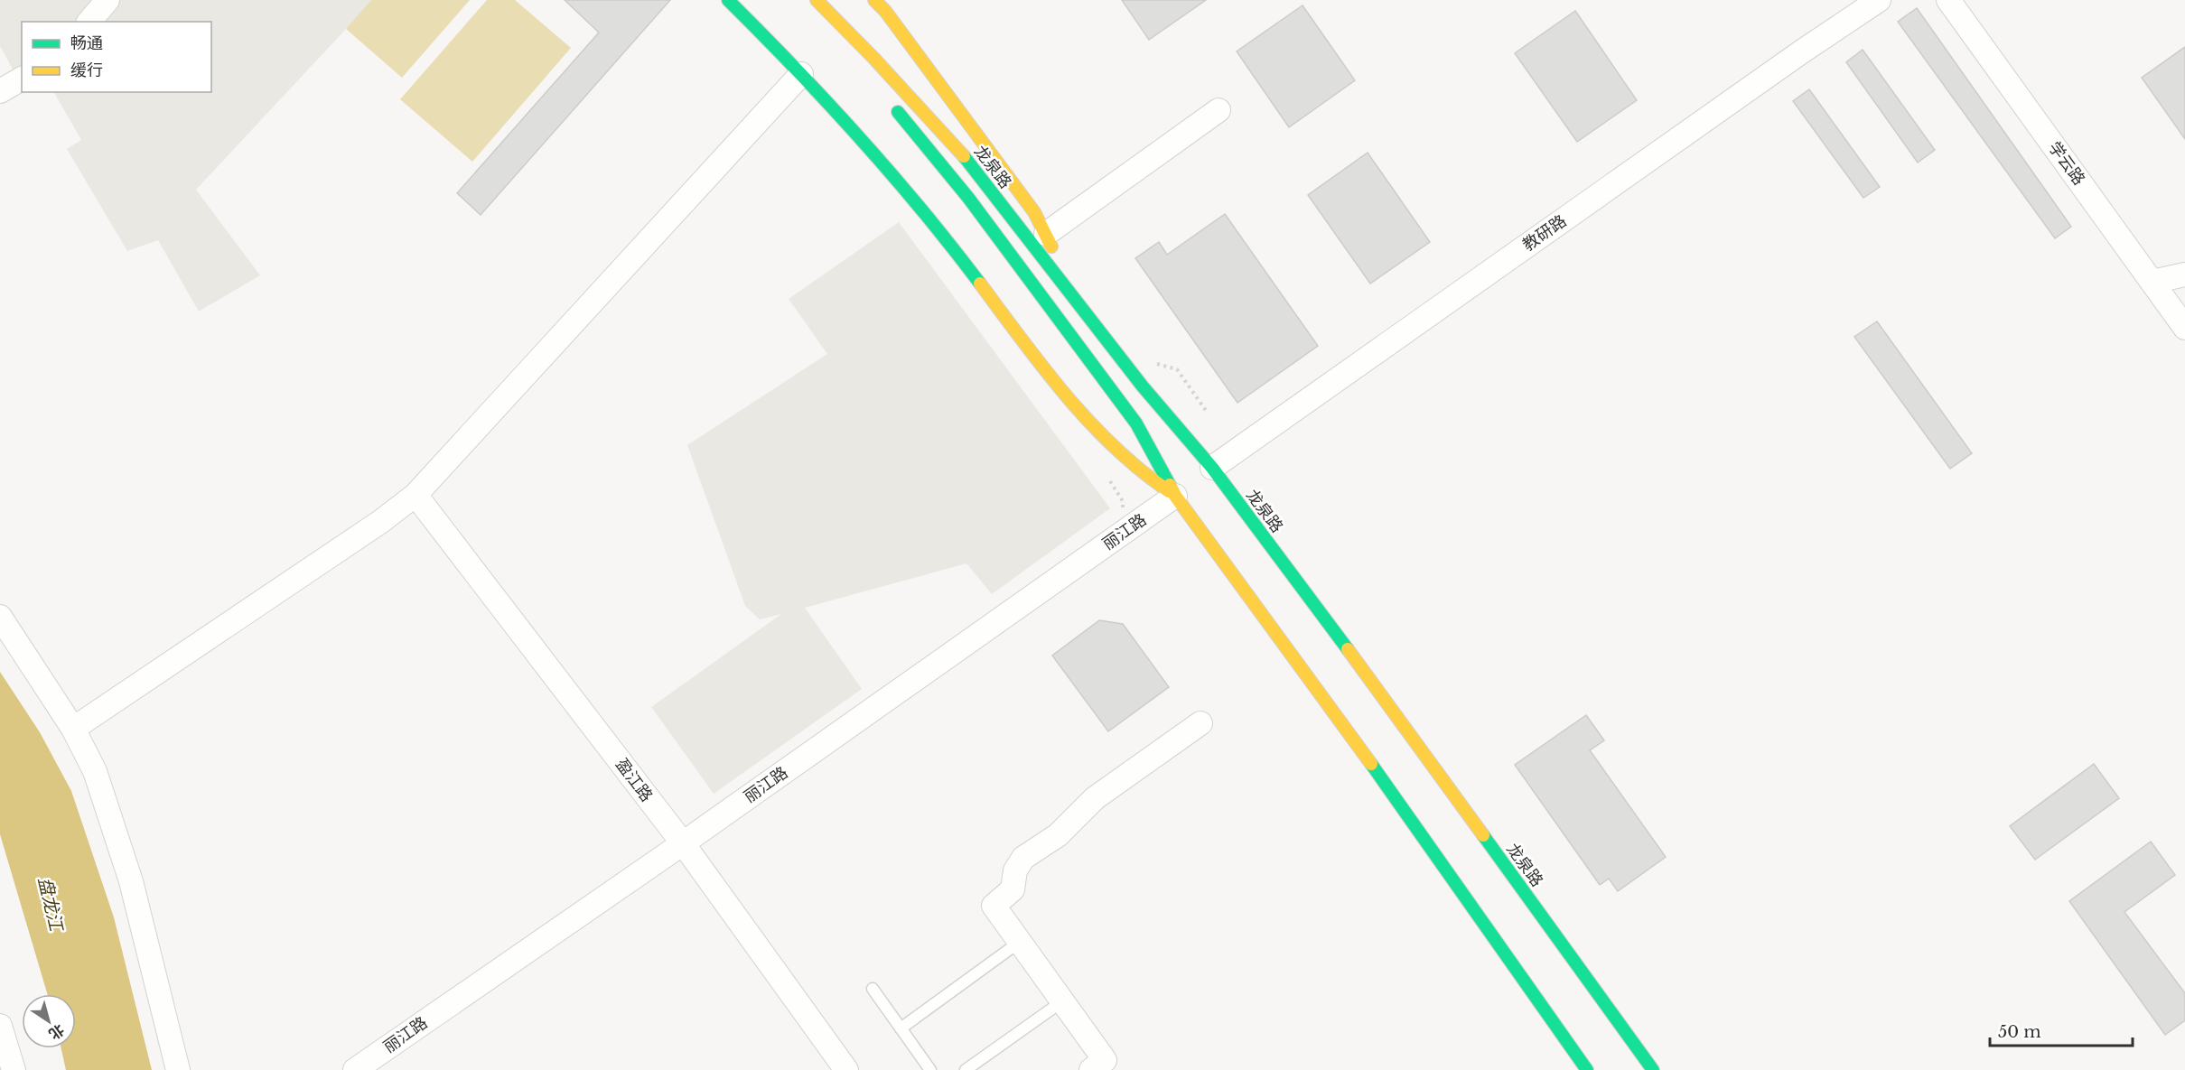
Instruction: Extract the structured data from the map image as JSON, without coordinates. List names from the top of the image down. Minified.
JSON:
{"streets":{"main road":["龙泉路"],"street":["学云路","教研路","丽江路","盈江路"]},"crossings":[["龙泉路","教研路"],["丽江路","盈江路"]],"water":["盘龙江"],"legend":["畅通","缓行"],"scale_bar":"50 m","north":"bottom right"}
